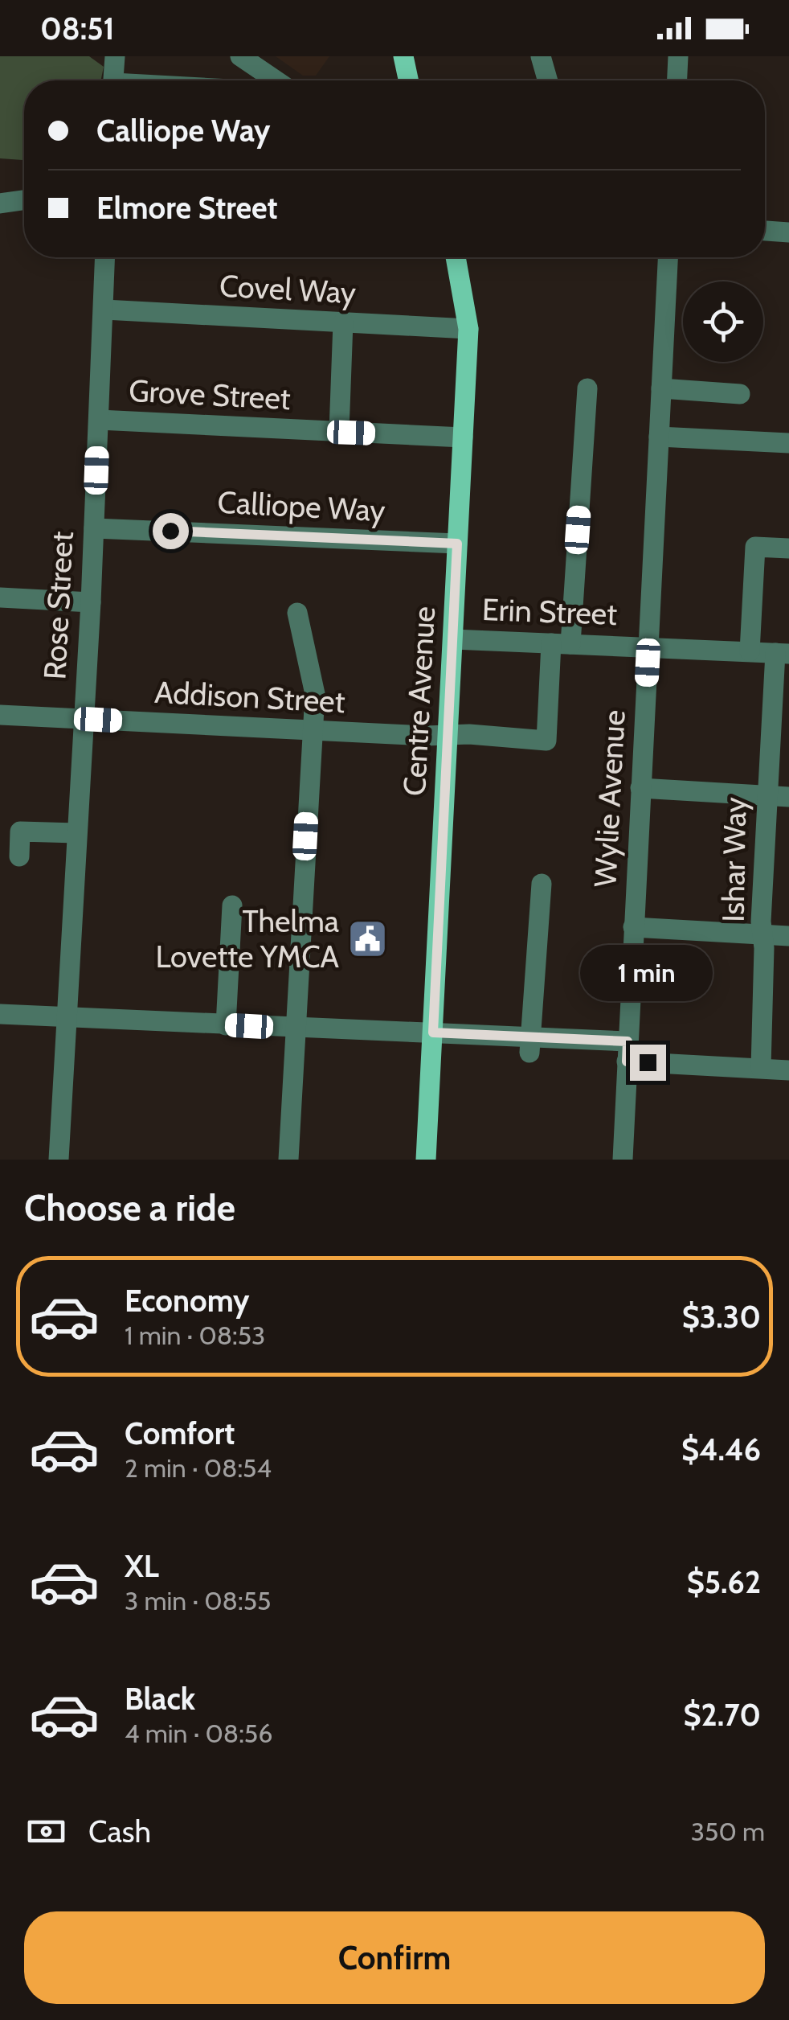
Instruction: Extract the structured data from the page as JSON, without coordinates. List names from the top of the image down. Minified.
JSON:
{"streets":{"main road":["Centre Avenue"],"street":["Covel Way","Grove Street","Calliope Way","Rose Street","Erin Street","Addison Street","Wylie Avenue","Ishar Way"]},"crossings":[["Covel Way","Rose Street"],["Covel Way","Centre Avenue"],["Grove Street","Rose Street"],["Grove Street","Centre Avenue"],["Calliope Way","Rose Street"],["Calliope Way","Centre Avenue"],["Rose Street","Addison Street"],["Erin Street","Addison Street"],["Erin Street","Centre Avenue"],["Erin Street","Wylie Avenue"],["Erin Street","Ishar Way"],["Addison Street","Centre Avenue"]],"places":{"public building":["Thelma Lovette YMCA"]},"page":{"status":"08:51","banner":["Calliope Way","Elmore Street"],"bubble":"1 min","heading":"Choose a ride","list":[{"name":"Economy","note":"1 min · 08:53","value":"$3.30"},{"name":"Comfort","note":"2 min · 08:54","value":"$4.46"},{"name":"XL","note":"3 min · 08:55","value":"$5.62"},{"name":"Black","note":"4 min · 08:56","value":"$2.70"}],"pay":["Cash","350 m"],"buttons":"Confirm"}}
